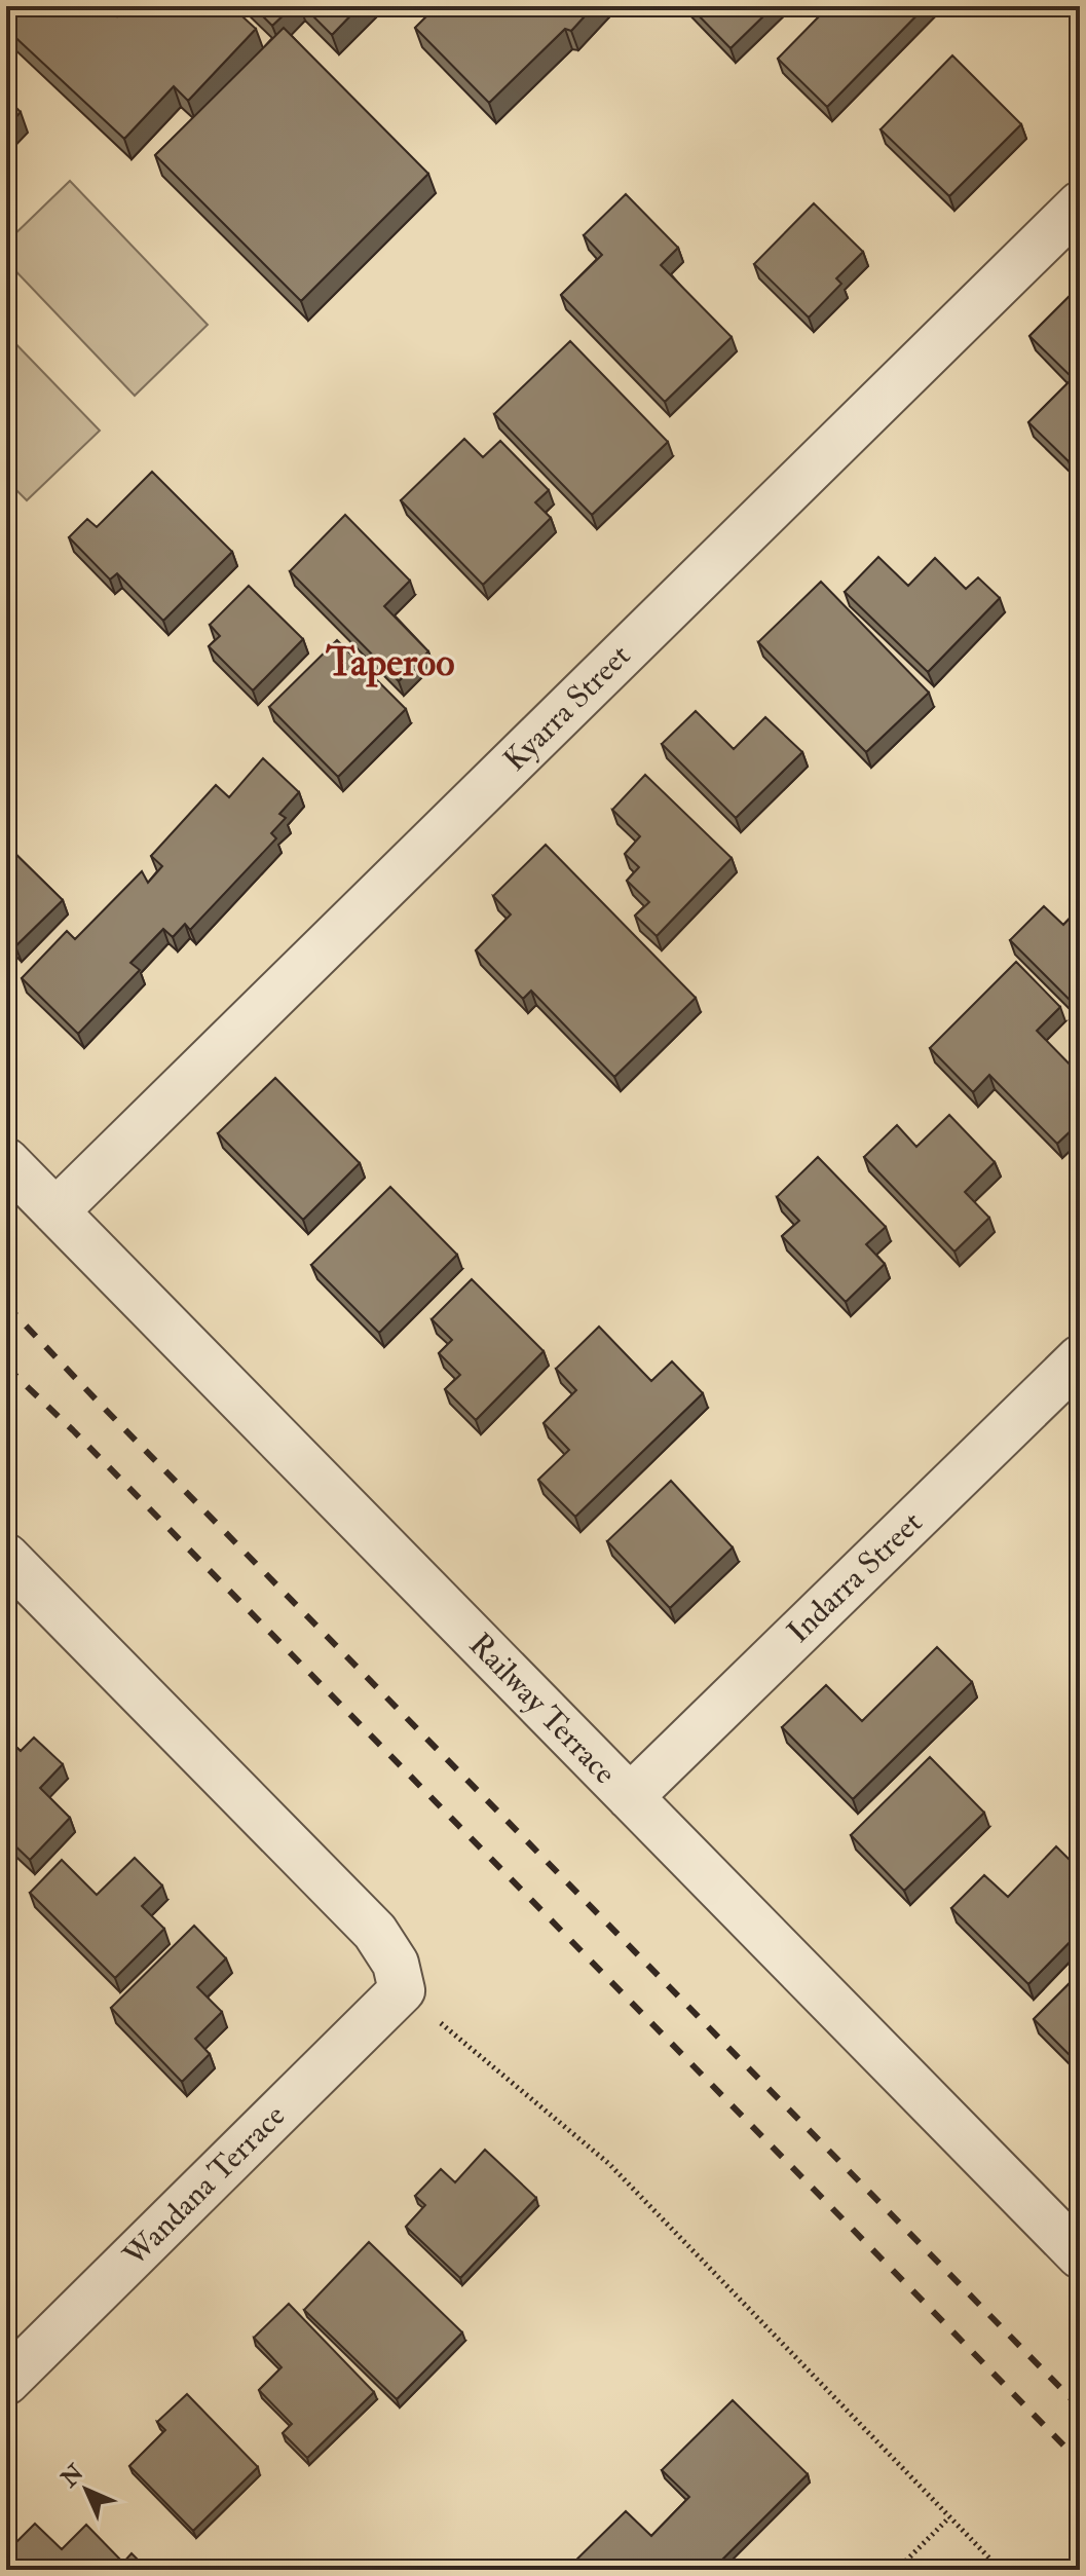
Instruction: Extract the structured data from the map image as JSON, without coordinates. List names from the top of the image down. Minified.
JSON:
{"streets":{"street":["Kyarra Street","Indarra Street","Railway Terrace","Wandana Terrace"]},"crossings":[["Kyarra Street","Railway Terrace"],["Indarra Street","Railway Terrace"]],"districts":["Taperoo"],"north":"top left"}
